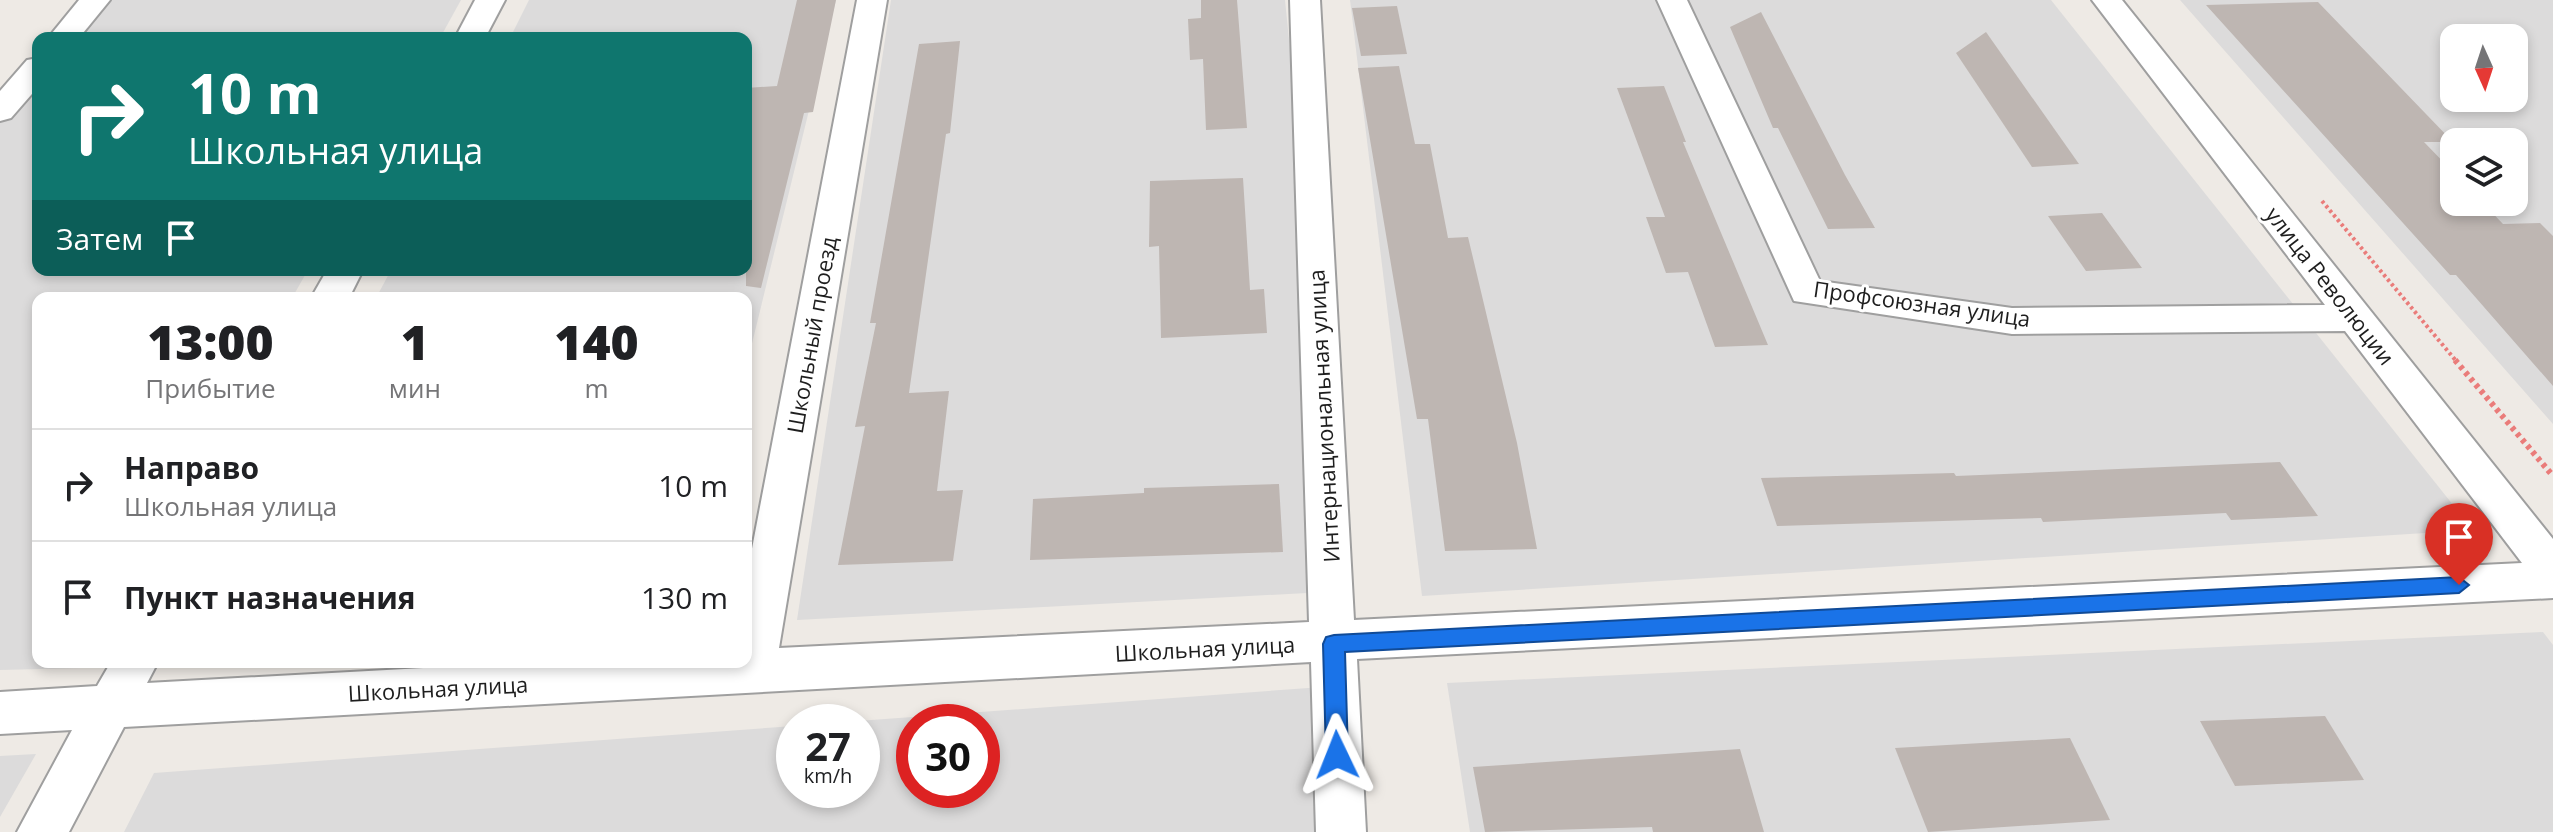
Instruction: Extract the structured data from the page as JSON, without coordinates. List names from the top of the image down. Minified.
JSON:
{"streets":{"street":["улица Революции","Профсоюзная улица","Школьный проезд","Интернациональная улица","Школьная улица"]},"crossings":[["улица Революции","Профсоюзная улица"],["Школьный проезд","Школьная улица"],["Интернациональная улица","Школьная улица"]],"north":"bottom","page":{"turn":["10 m","Школьная улица"],"then":"Затем","eta":["13:00","Прибытие","1","мин","140","m"],"list":[{"name":"Направо","note":"Школьная улица","value":"10 m"},{"name":"Пункт назначения","value":"130 m"}],"speed":"27 km/h","limit":"30"}}
